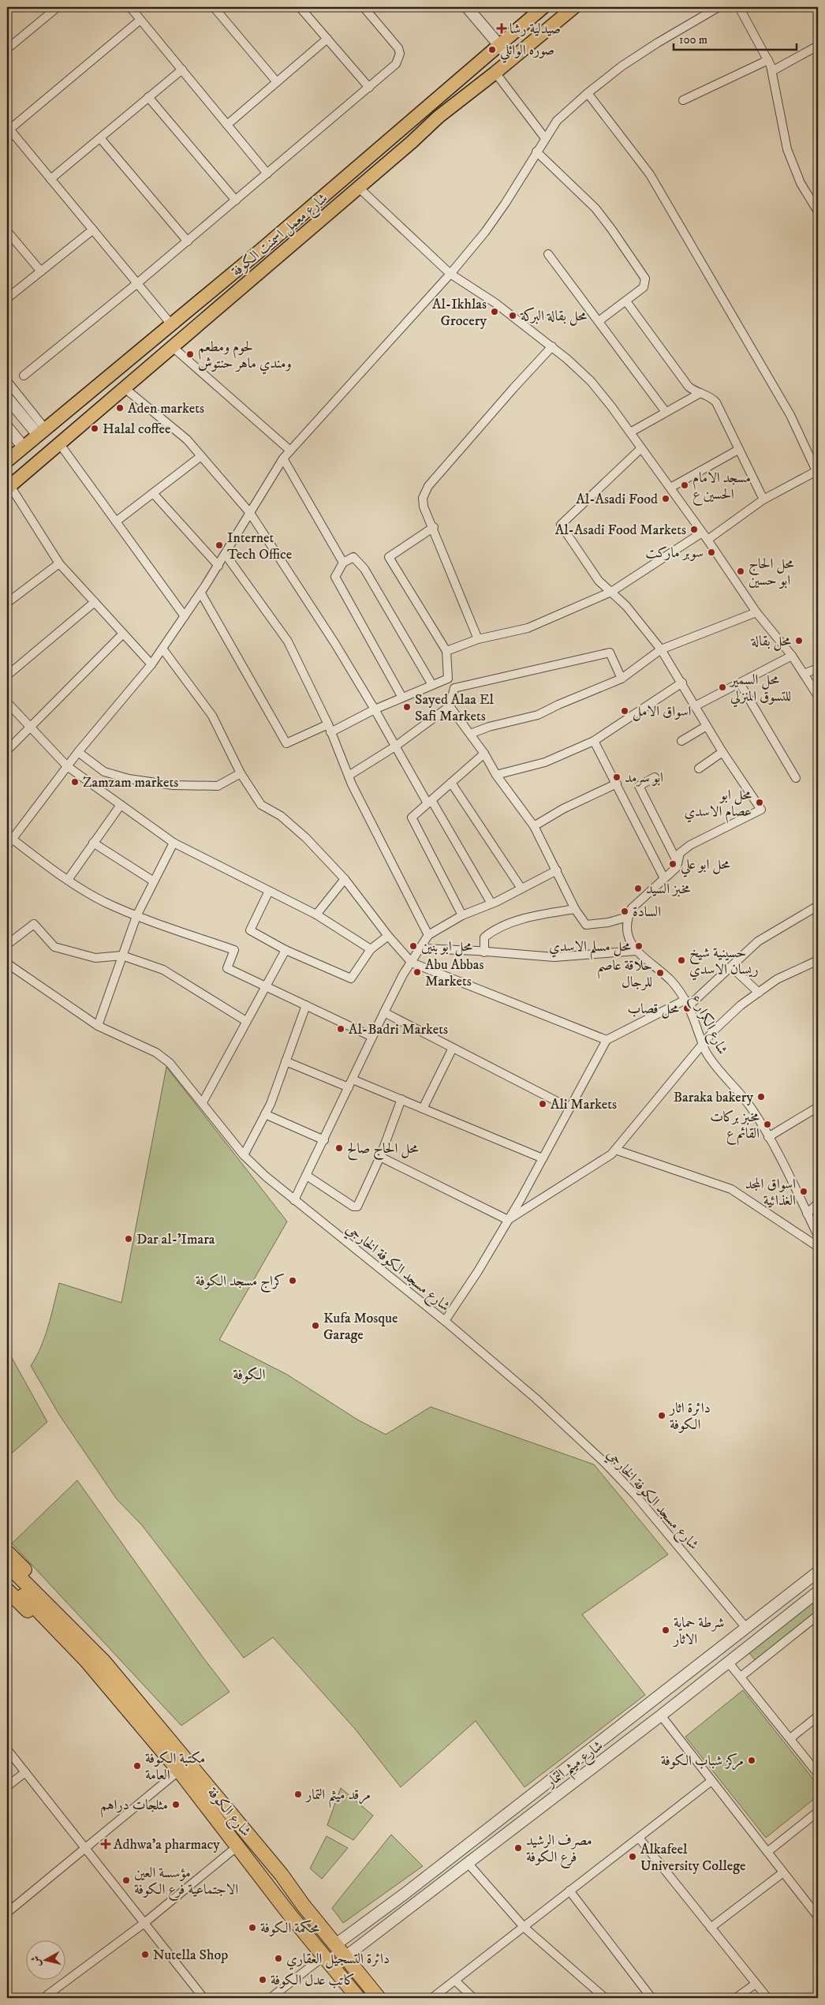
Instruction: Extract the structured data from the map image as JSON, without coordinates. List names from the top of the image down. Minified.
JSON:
{"streets":{"highway":["شارع الكوفة"],"main road":["شارع معمل اسمنت الكوفة"],"street":["شارع الكرار ع","شارع مسجد الكوفة الخارجي","شارع ميثم التمار"]},"crossings":[["شارع مسجد الكوفة الخارجي","شارع ميثم التمار"],["شارع ميثم التمار","شارع الكوفة"]],"districts":["الكوفة"],"places":{"health":["صيدلية رشا","Adhwa'a pharmacy"],"other":["صوره الوائلي","Al-Ikhlas Grocery","محل بقالة البركة","لحوم ومطعم ومندي ماهر حنتوش","Aden markets","Halal coffee","مسجد الامام الحسين ع","Al-Asadi Food","Al-Asadi Food Markets","Internet Tech Office","سوبر ماركت","محل الحاج ابو حسين","محل بقالة","محل السمير للتسوق المنزلي","Sayed Alaa El Safi Markets","اسواق الامل","ابو سرمد","Zamzam markets","محل ابو عصام الاسدي","محل ابو علي","مخبز السيد","السادة","محل ابو بنين","محل مسلم الاسدي","حسينية شيخ ريسان الاسدي","Abu Abbas Markets","حلاقة عاصم للرجال","محل قصاب","Al-Badri Markets","Baraka bakery","Ali Markets","مخبز بركات القائم ع","محل الحاج صالح","اسواق المجد الغذائية","Dar al-'Imara","كراج مسجد الكوفة","Kufa Mosque Garage","دائرة اثار الكوفة","شرطة حماية الاثار","مركز شباب الكوفة","مكتبة الكوفة العامة","مرقد ميثم التمار","مثلجات دراهم","مصرف الرشيد فرع الكوفة","Alkafeel University College","مؤسسة العين الاجتماعية فرع الكوفة","محكمة الكوفة","Nutella Shop","دائرة التسجيل العقاري","كاتب عدل الكوفة"]},"scale_bar":"100 m","north":"left"}
